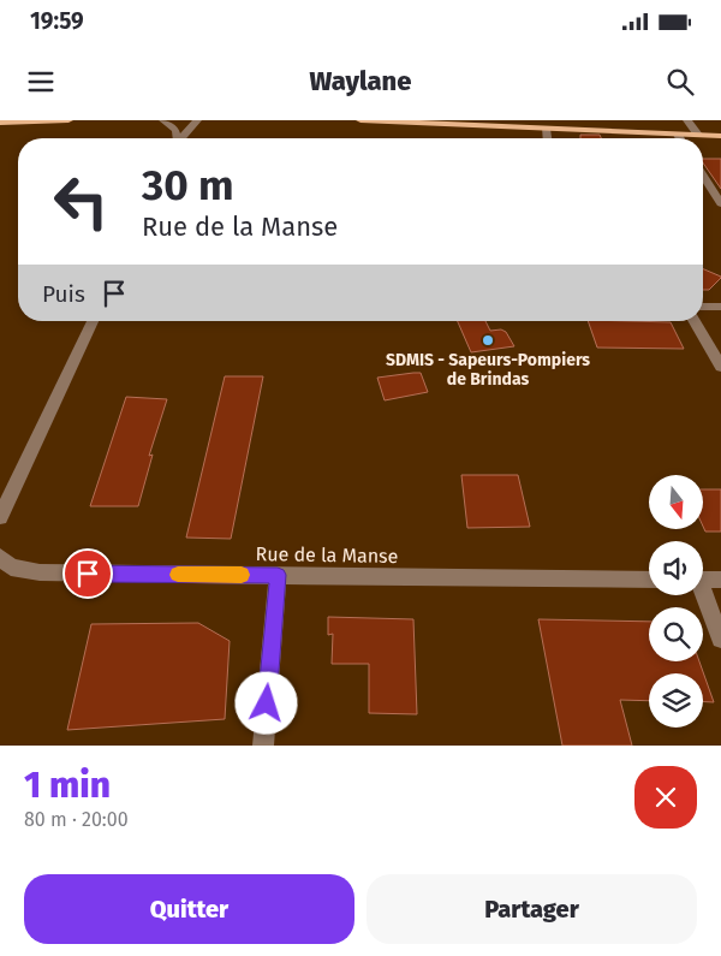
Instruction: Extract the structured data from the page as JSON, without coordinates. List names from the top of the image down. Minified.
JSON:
{"streets":{"street":["Rue de la Manse"]},"places":["SDMIS - Sapeurs-Pompiers de Brindas"],"north":"bottom","page":{"status":"19:59","header":"Waylane","turn":["30 m","Rue de la Manse"],"then":"Puis","heading":["1 min","80 m · 20:00"],"buttons":["Quitter","Partager"]}}
